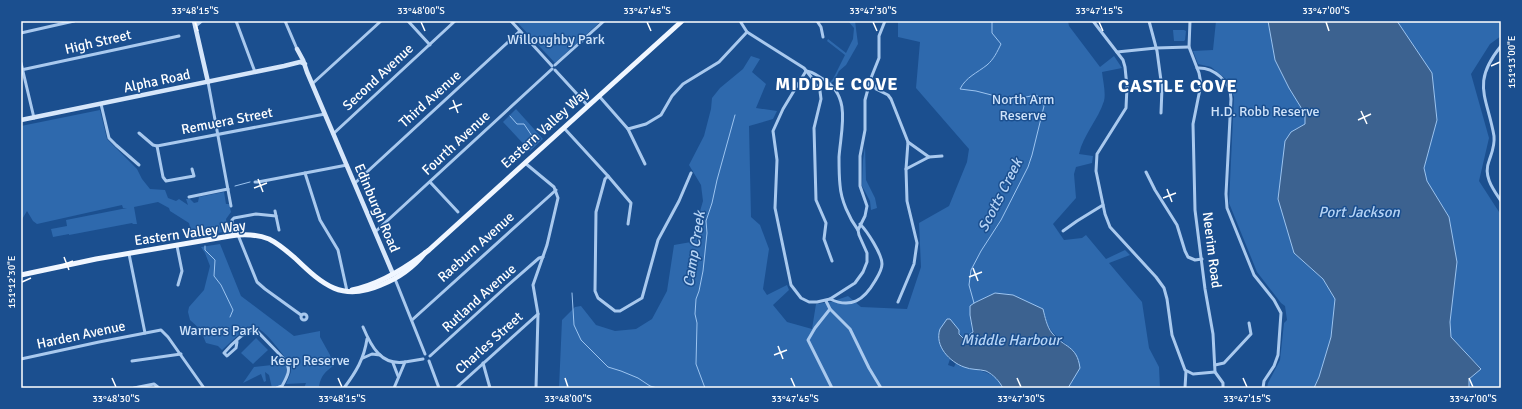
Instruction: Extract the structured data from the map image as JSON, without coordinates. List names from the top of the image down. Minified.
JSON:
{"streets":{"main road":["Alpha Road","Eastern Valley Way","Edinburgh Road"],"street":["High Street","Second Avenue","Third Avenue","Remuera Street","Fourth Avenue","Raeburn Avenue","Neerim Road","Rutland Avenue","Harden Avenue","Charles Street"]},"crossings":[["Second Avenue","Edinburgh Road"],["Third Avenue","Edinburgh Road"],["Remuera Street","Edinburgh Road"],["Eastern Valley Way","Edinburgh Road"],["Fourth Avenue","Edinburgh Road"],["Edinburgh Road","Raeburn Avenue"],["Edinburgh Road","Rutland Avenue"]],"districts":["MIDDLE COVE","CASTLE COVE"],"water":["Scotts Creek","Port Jackson","Camp Creek","Middle Harbour"],"parks":["Willoughby Park","North Arm Reserve","H.D. Robb Reserve","Warners Park","Keep Reserve"],"coordinates":["33°48'15\"S","33°48'00\"S","33°47'45\"S","33°47'30\"S","33°47'15\"S","33°47'00\"S","151°13'00\"E","151°12'30\"E","33°48'30\"S"]}
